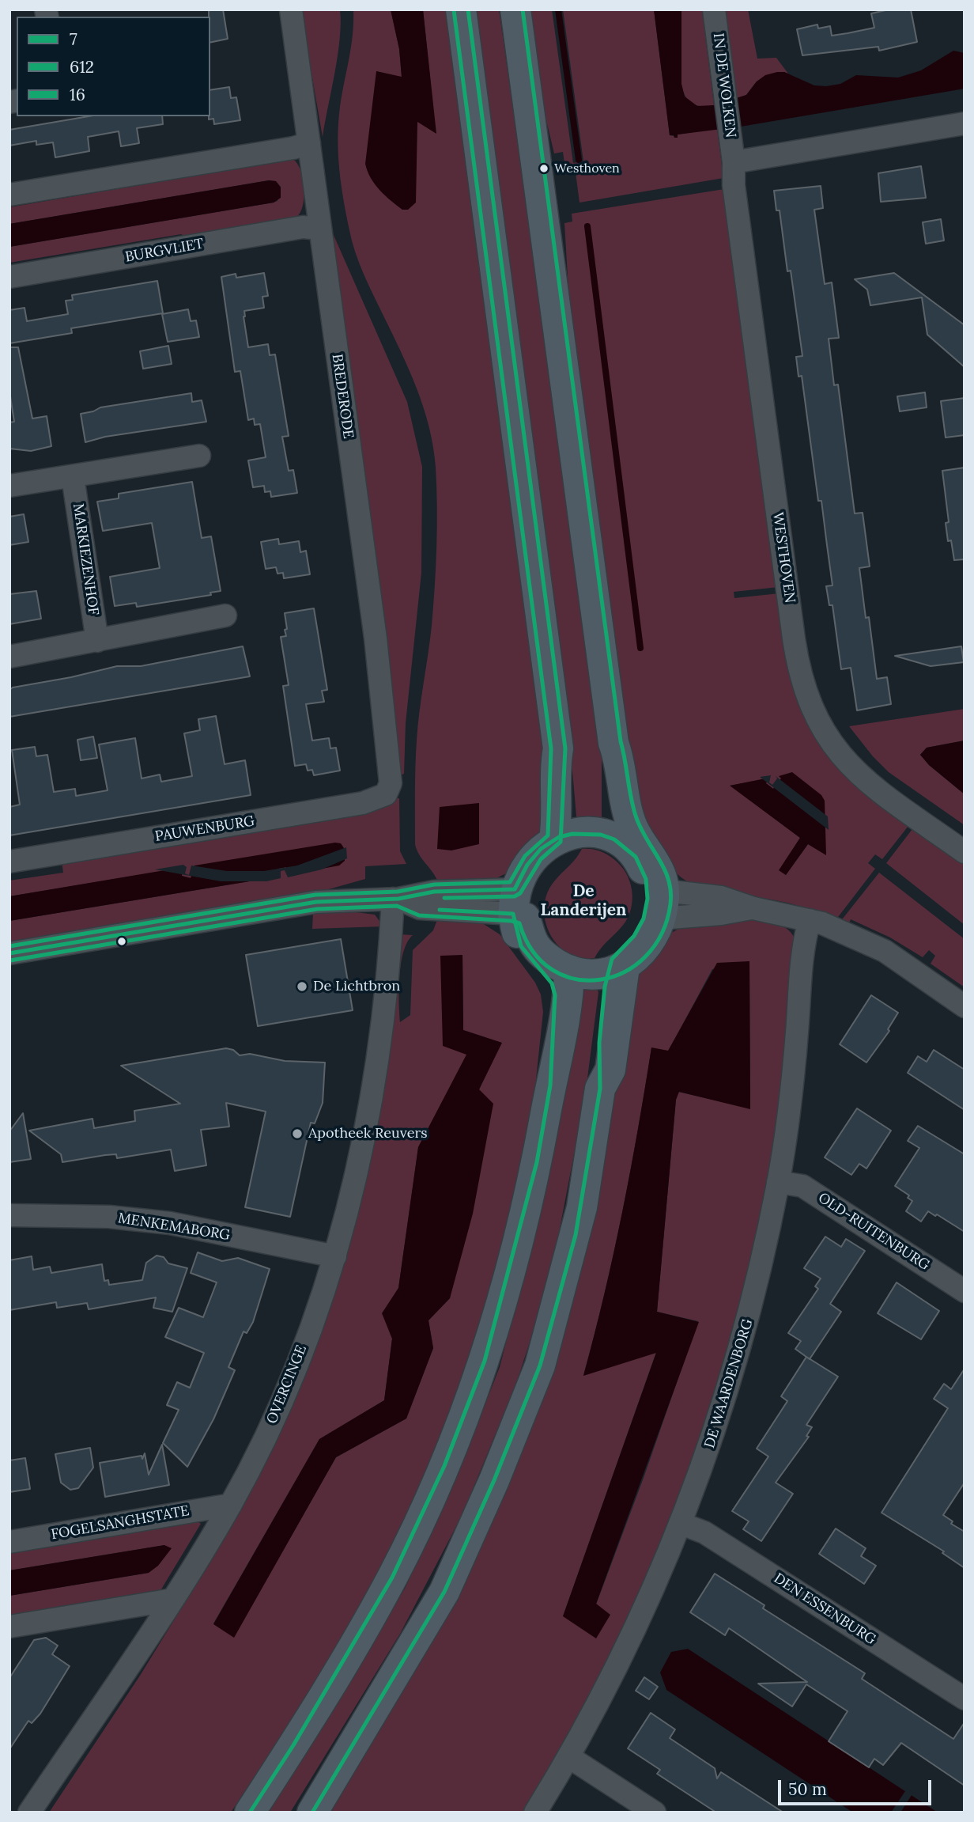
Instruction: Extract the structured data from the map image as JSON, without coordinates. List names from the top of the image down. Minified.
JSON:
{"streets":{"street":["IN DE WOLKEN","BURGVLIET","BREDERODE","WESTHOVEN","MARKIEZENHOF","PAUWENBURG","MENKEMABORG","OLD-RUITENBURG","DE WAARDENBORG","OVERCINGE","FOGELSANGHSTATE","DEN ESSENBURG"]},"crossings":[["IN DE WOLKEN","WESTHOVEN"],["BURGVLIET","BREDERODE"],["BREDERODE","PAUWENBURG"],["MENKEMABORG","OVERCINGE"],["OLD-RUITENBURG","DE WAARDENBORG"],["DE WAARDENBORG","DEN ESSENBURG"],["OVERCINGE","FOGELSANGHSTATE"]],"districts":["De Landerijen"],"places":["Westhoven","De Lichtbron","Apotheek Reuvers"],"lines":["transit line 612","transit line 16","transit line 7"],"legend":["7","612","16"],"scale_bar":"50 m"}
